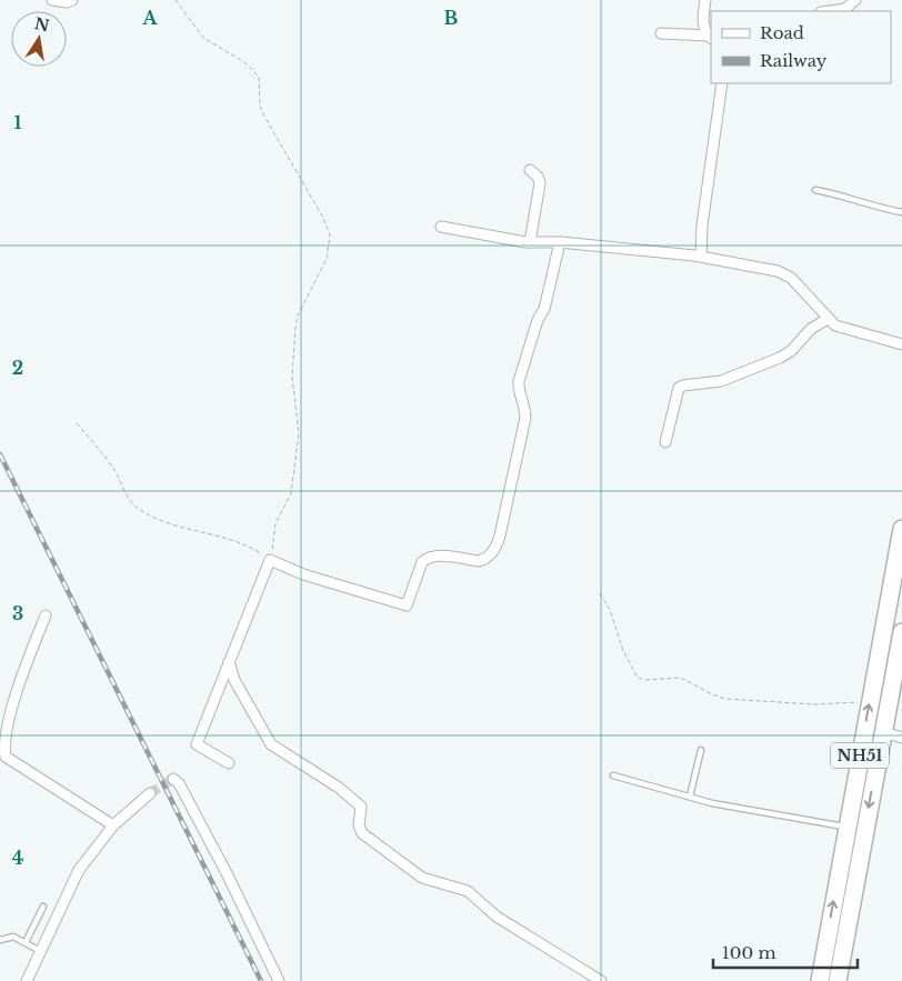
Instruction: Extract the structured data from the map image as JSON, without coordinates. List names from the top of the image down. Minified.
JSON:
{"streets":{"highway":["NH51"]},"legend":["Road","Railway"],"scale_bar":"100 m","north":"top","grid":{"columns":["A","B"],"rows":["1","2","3","4"]}}
